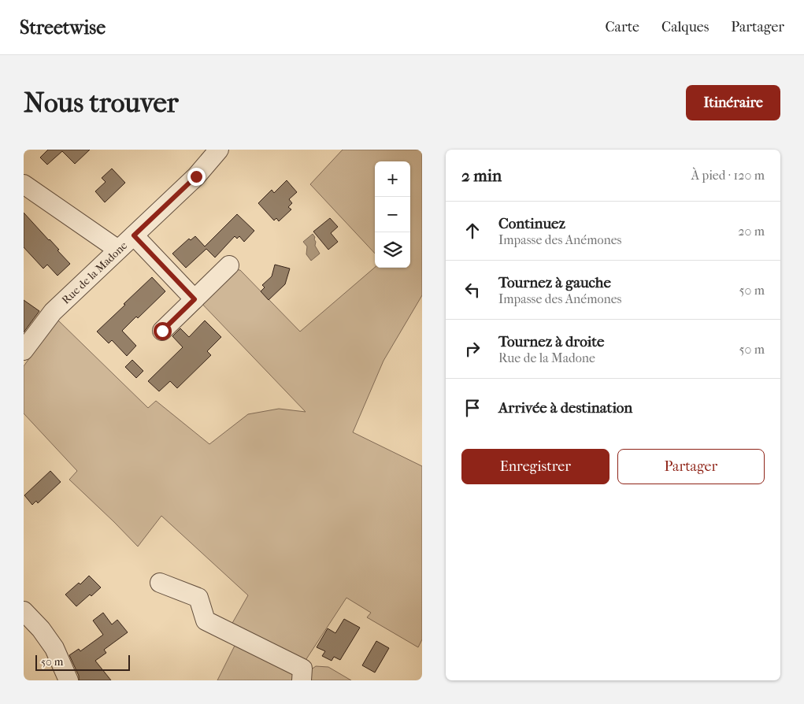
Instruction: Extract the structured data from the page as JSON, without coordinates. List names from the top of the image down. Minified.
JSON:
{"streets":{"street":["Rue de la Madone"]},"scale_bar":"50 m","page":{"header":"Streetwise","nav":["Carte","Calques","Partager"],"buttons":["Itinéraire",["Enregistrer","Partager"]],"title":"Nous trouver","heading":["2 min","À pied · 120 m"],"map_buttons":["+","−"],"list":[["Continuez","Impasse des Anémones","20 m"],["Tournez à gauche","Impasse des Anémones","50 m"],["Tournez à droite","Rue de la Madone","50 m"],"Arrivée à destination"],"scale":"50 m"}}
